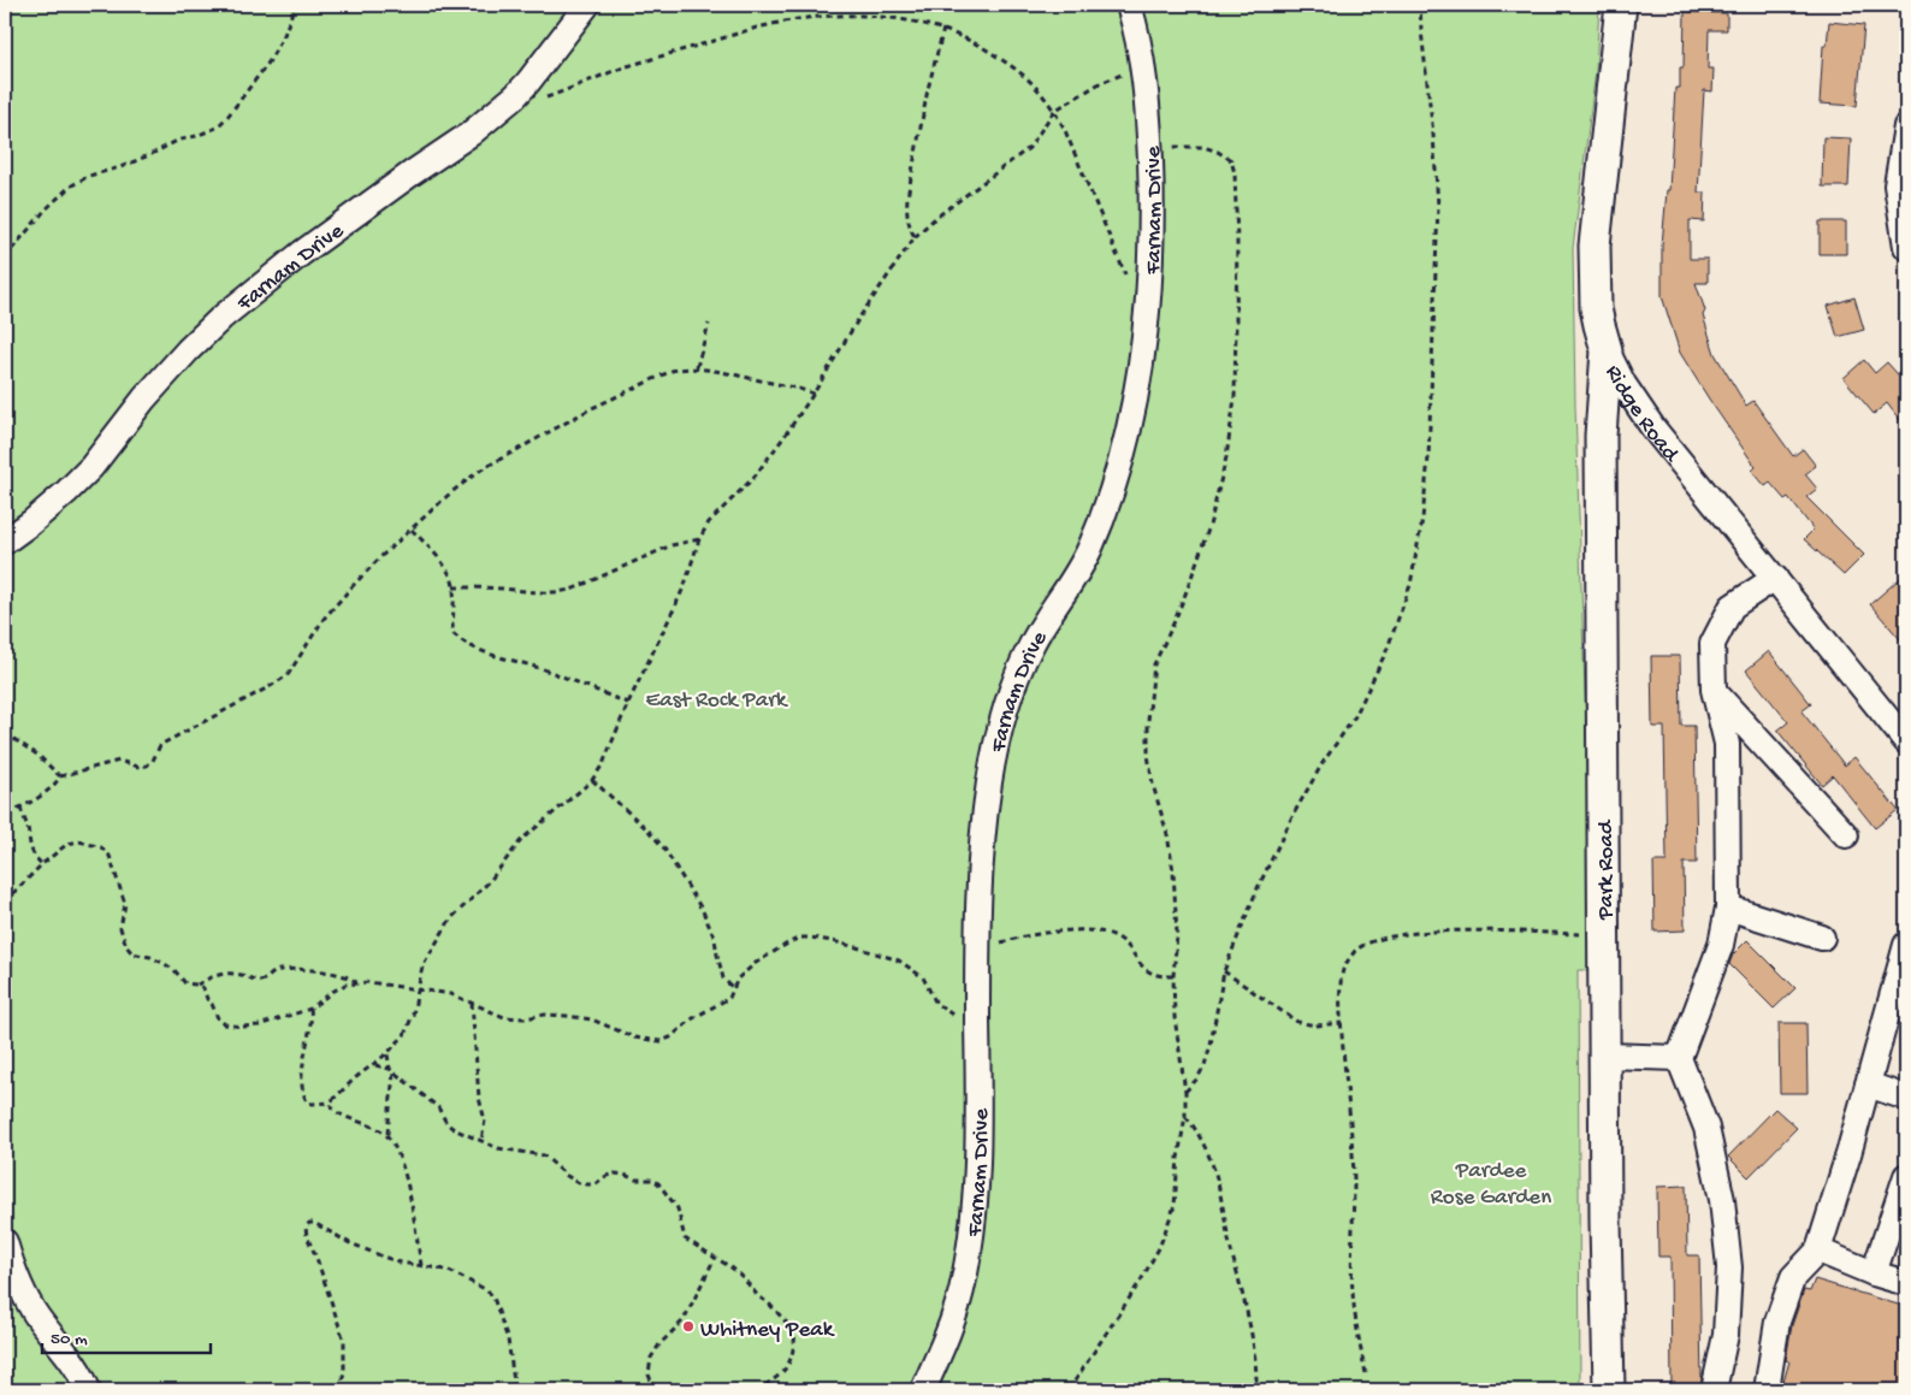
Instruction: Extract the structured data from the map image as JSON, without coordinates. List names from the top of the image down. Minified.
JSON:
{"streets":{"main road":["Ridge Road","Park Road"],"street":["Farnam Drive"]},"crossings":[["Ridge Road","Park Road"]],"parks":["East Rock Park","Pardee Rose Garden"],"places":["Whitney Peak"],"scale_bar":"50 m"}
